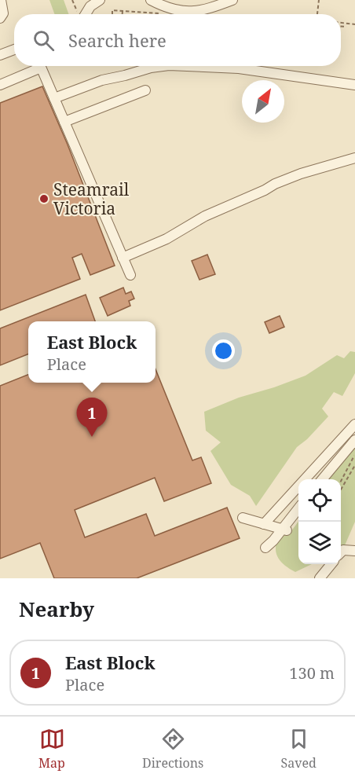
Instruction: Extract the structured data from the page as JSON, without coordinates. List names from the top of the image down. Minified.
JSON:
{"places":["Steamrail Victoria"],"north":"top right","page":{"search":"Search here","popup":["East Block","Place"],"pins":"1","heading":"Nearby","list":[{"mark":"1","name":"East Block","note":"Place","value":"130 m"}],"nav":["Map","Directions","Saved"]}}
